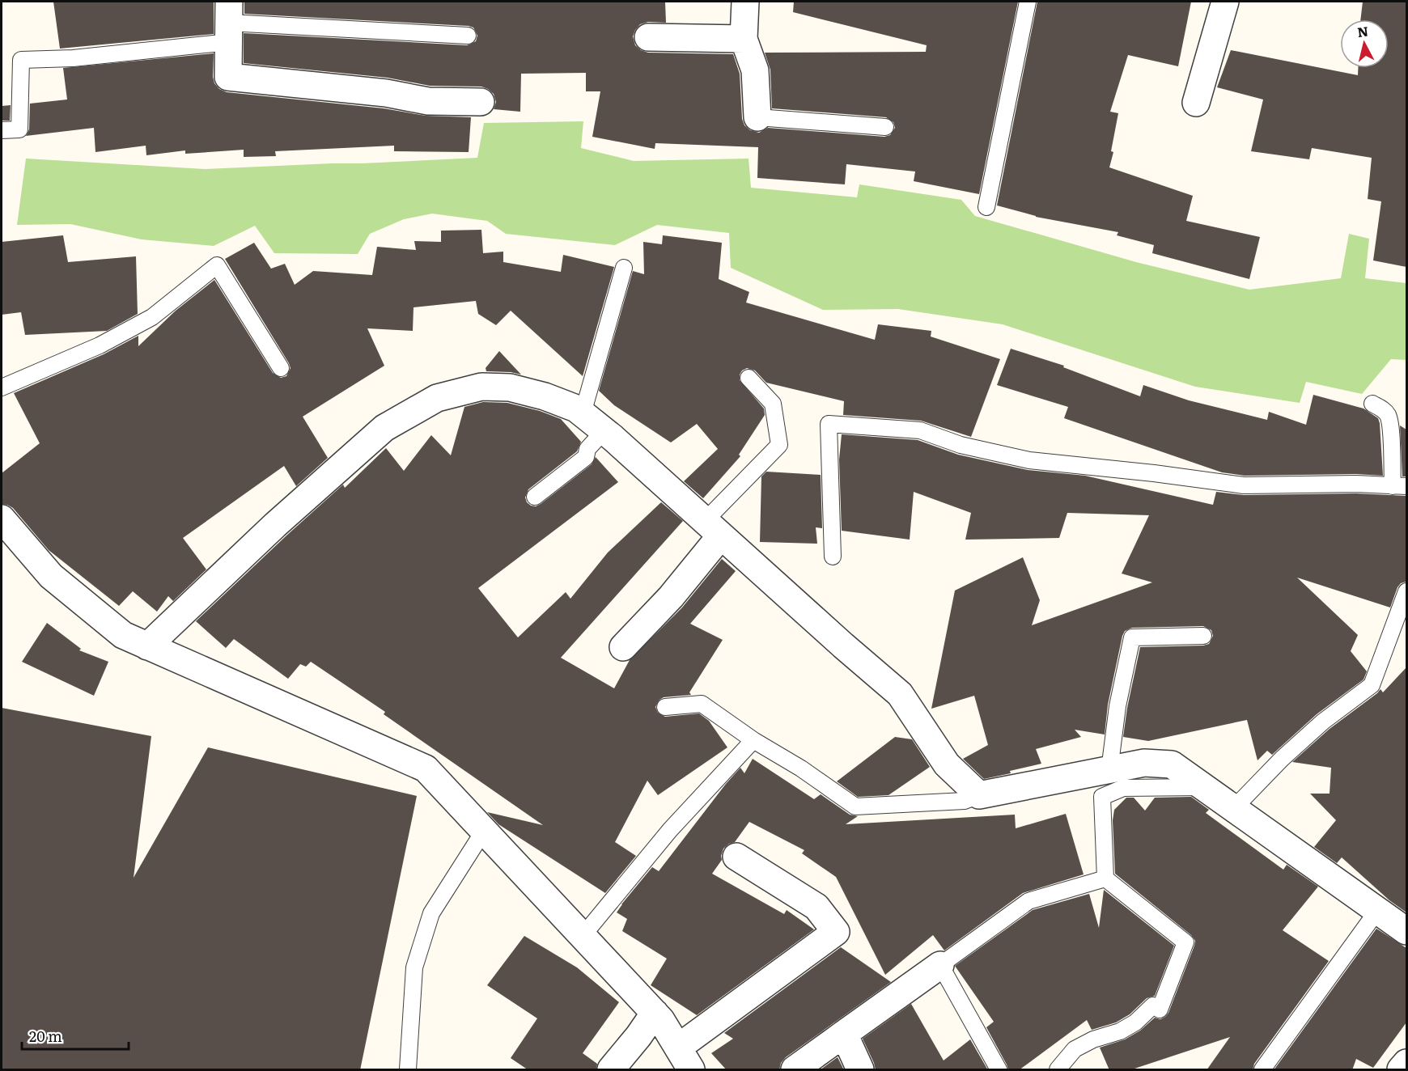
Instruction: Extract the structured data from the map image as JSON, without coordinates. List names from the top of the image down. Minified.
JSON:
{"scale_bar":"20 m","north":"top"}
